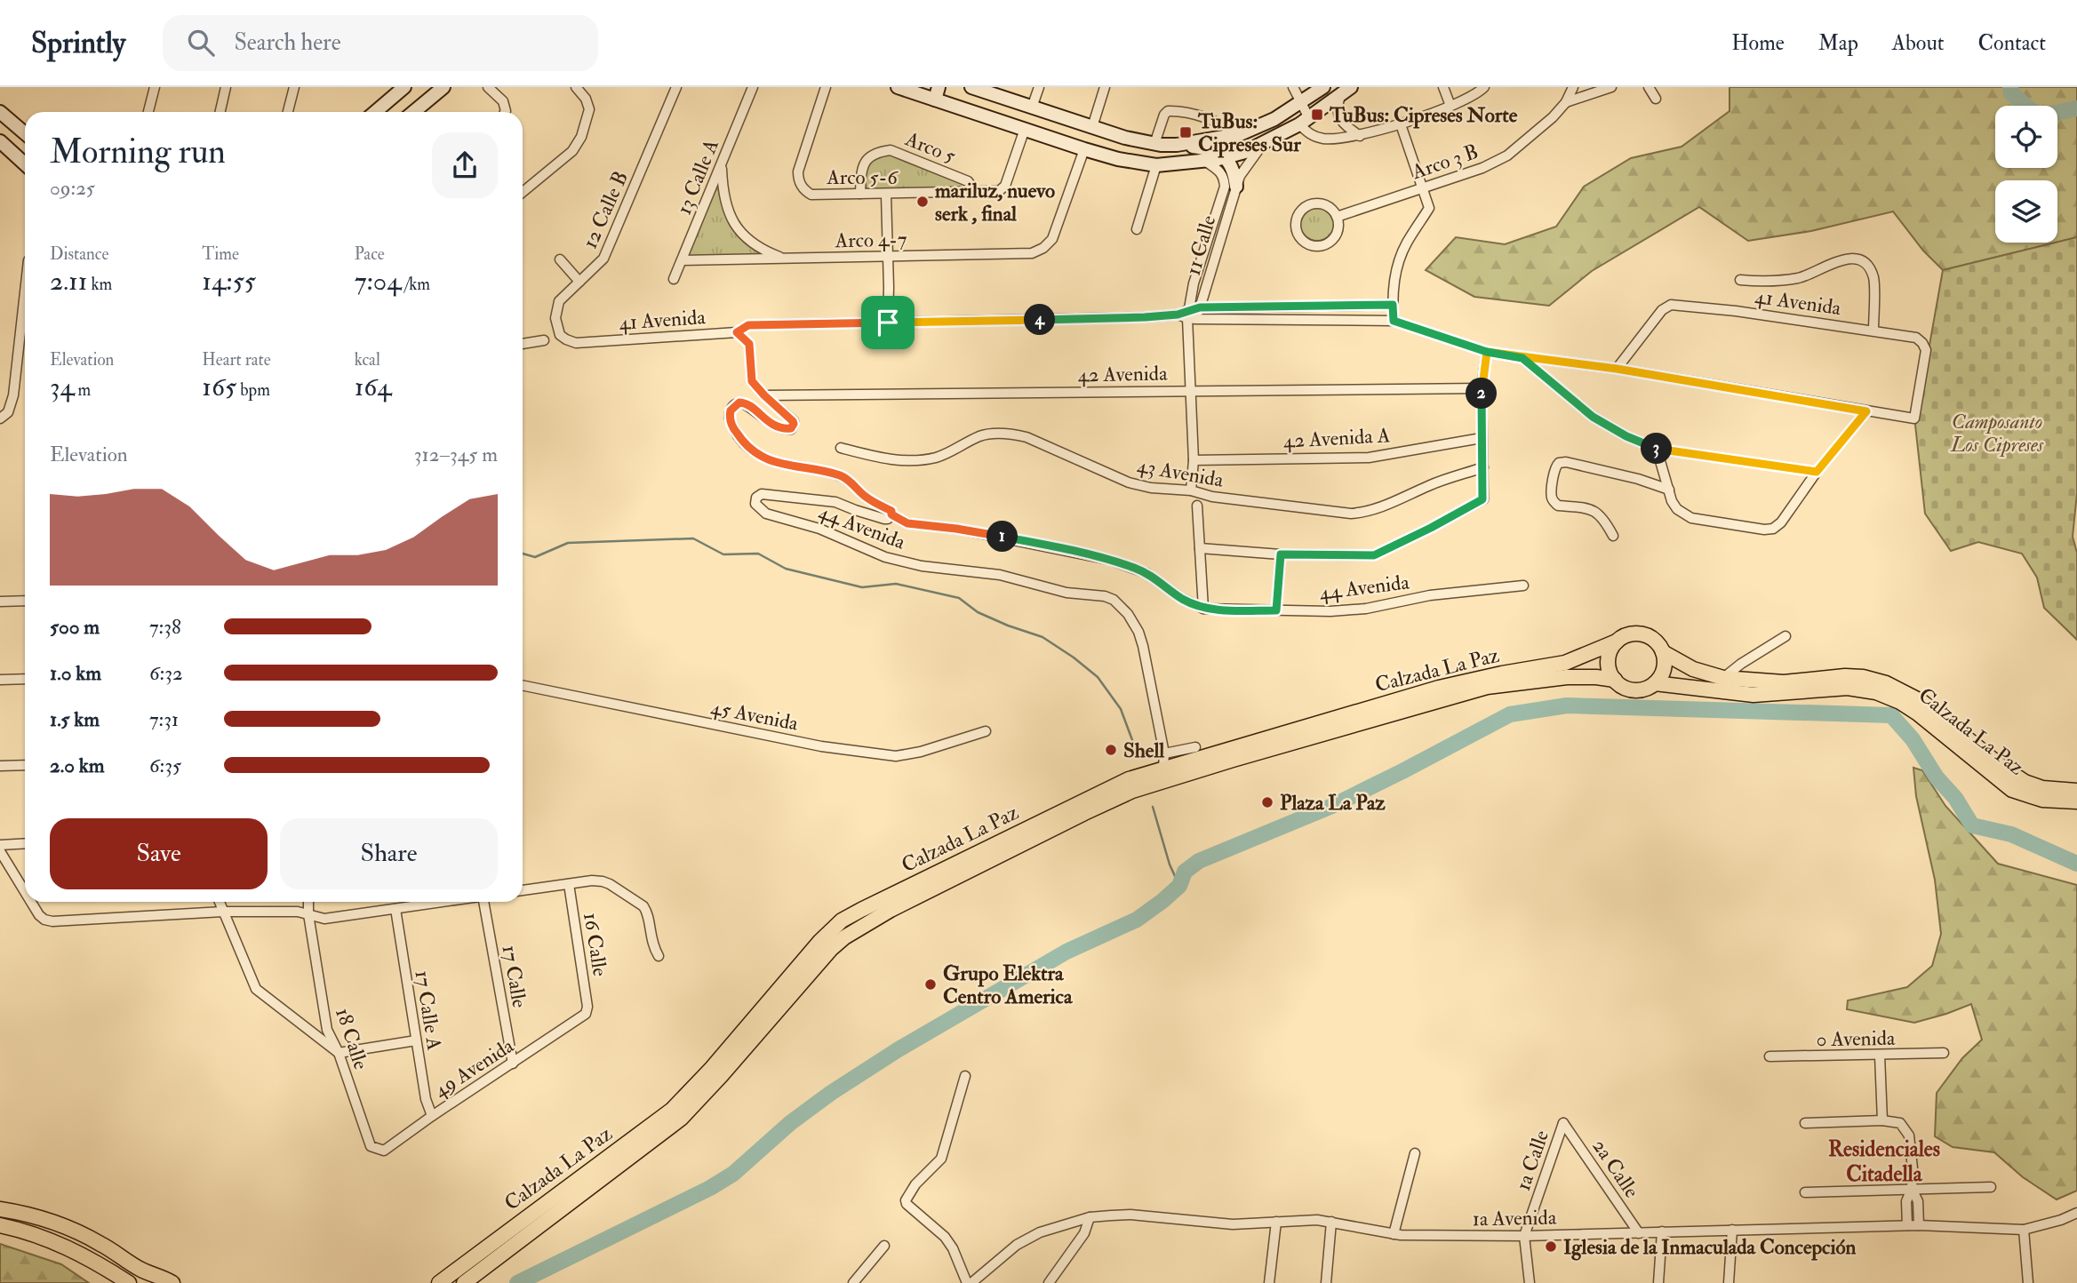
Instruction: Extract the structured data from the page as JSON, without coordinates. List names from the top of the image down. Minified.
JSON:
{"streets":{"main road":["Calzada La Paz"],"street":["Arco 5","Arco 3 B","13 Calle A","Arco 5-6","12 Calle B","Arco 4-7","11 Calle","41 Avenida","42 Avenida","42 Avenida A","43 Avenida","44 Avenida","45 Avenida","16 Calle","17 Calle","17 Calle A","18 Calle","0 Avenida","49 Avenida","1a Calle","2a Calle","1a Avenida"]},"crossings":[["Arco 5","Arco 5-6"],["13 Calle A","Arco 4-7"],["12 Calle B","41 Avenida"],["11 Calle","41 Avenida"],["11 Calle","42 Avenida"],["42 Avenida","44 Avenida"],["44 Avenida","Calzada La Paz"],["16 Calle","49 Avenida"],["17 Calle","49 Avenida"],["17 Calle A","49 Avenida"],["18 Calle","49 Avenida"],["1a Calle","2a Calle"],["1a Calle","1a Avenida"],["2a Calle","1a Avenida"]],"districts":["Residenciales Citadella"],"parks":["Camposanto Los Cipreses"],"places":{"transit":["TuBus: Cipreses Norte","TuBus: Cipreses Sur"],"other":["mariluz, nuevo serk , final","Shell","Plaza La Paz","Grupo Elektra Centro America","Iglesia de la Inmaculada Concepción"]},"page":{"header":"Sprintly","search":"Search here","nav":["Home","Map","About","Contact"],"heading":["Morning run","09:25"],"stats":[["Distance","2.11 km"],["Time","14:55"],["Pace","7:04 /km"],["Elevation","34 m"],["Heart rate","165 bpm"],["kcal","164"]],"pins":["4","2","3","1"],"chart":["Elevation","312–345 m"],"list":[{"name":"500 m","note":"7:38"},{"name":"1.0 km","note":"6:32"},{"name":"1.5 km","note":"7:31"},{"name":"2.0 km","note":"6:35"}],"buttons":["Save","Share"]}}
